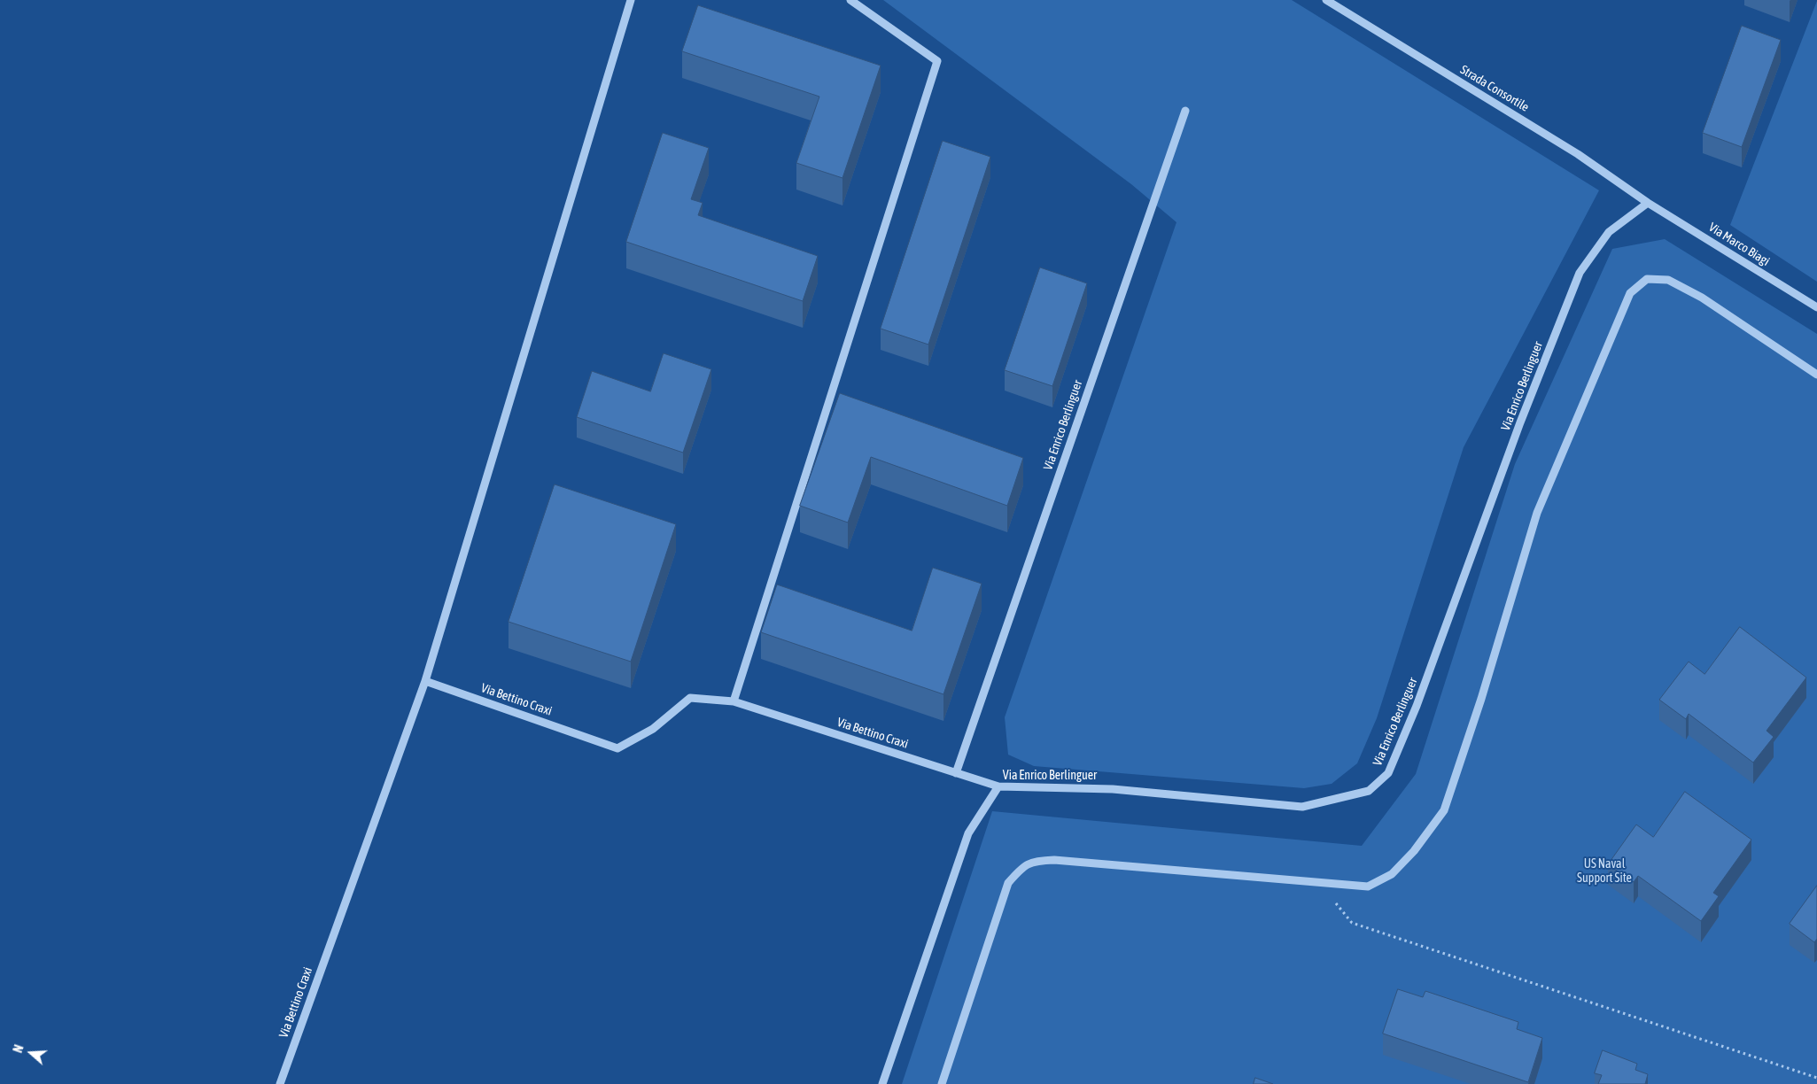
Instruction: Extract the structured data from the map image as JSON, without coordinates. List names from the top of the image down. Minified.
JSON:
{"streets":{"street":["Strada Consortile","Via Marco Biagi","Via Enrico Berlinguer","Via Bettino Craxi"]},"crossings":[["Strada Consortile","Via Marco Biagi"],["Strada Consortile","Via Enrico Berlinguer"],["Via Marco Biagi","Via Enrico Berlinguer"],["Via Enrico Berlinguer","Via Bettino Craxi"]],"parks":["US Naval Support Site"],"north":"left"}
